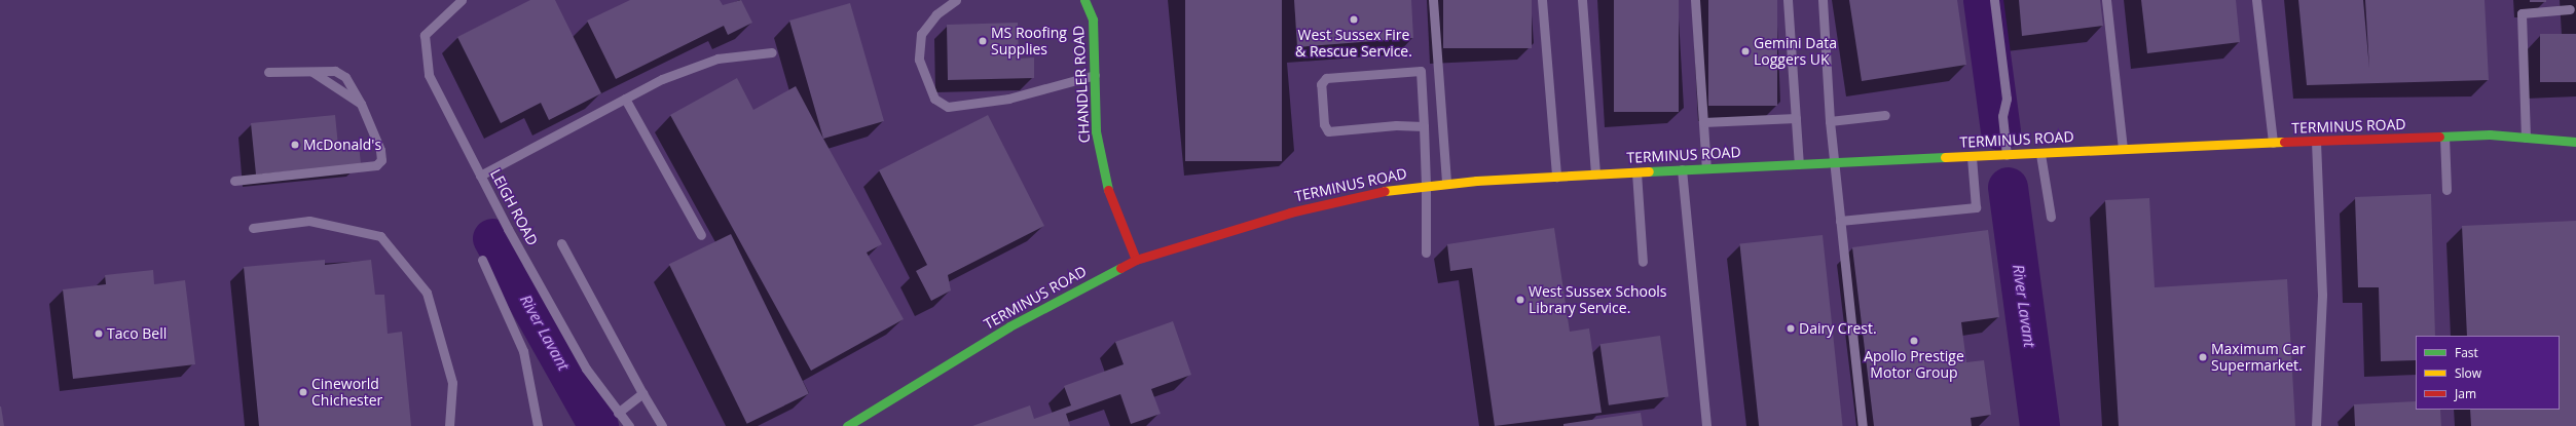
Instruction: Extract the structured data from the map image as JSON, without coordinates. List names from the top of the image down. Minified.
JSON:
{"streets":{"street":["CHANDLER ROAD","TERMINUS ROAD"],"lane":["LEIGH ROAD"]},"crossings":[["CHANDLER ROAD","TERMINUS ROAD"]],"water":["River Lavant"],"places":["West Sussex Fire & Rescue Service.","MS Roofing Supplies","Gemini Data Loggers UK","McDonald's","West Sussex Schools Library Service.","Dairy Crest.","Taco Bell","Apollo Prestige Motor Group","Maximum Car Supermarket.","Cineworld Chichester"],"legend":["Fast","Slow","Jam"]}
